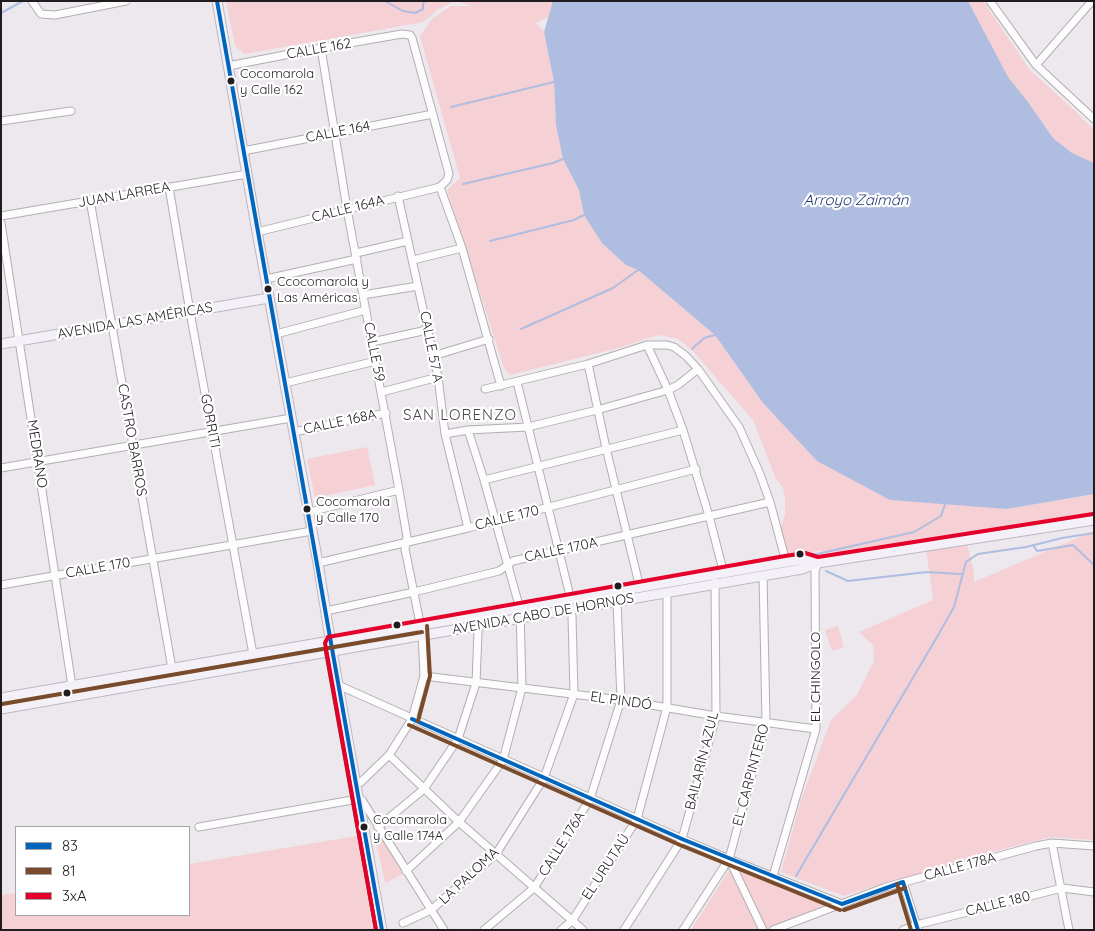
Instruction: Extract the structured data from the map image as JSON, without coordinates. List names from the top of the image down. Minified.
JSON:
{"streets":{"main road":["AVENIDA LAS AMÉRICAS","AVENIDA CABO DE HORNOS"],"street":["CALLE 162","CALLE 164","JUAN LARREA","CALLE 164A","CALLE 57 A","CALLE 59","GORRITI","CALLE 168A","CASTRO BARROS","MEDRANO","CALLE 170","CALLE 170A","EL CHINGOLO","EL PINDÓ","BAILARÍN AZUL","EL CARPINTERO","CALLE 176A","EL URUTAÚ","CALLE 178A","LA PALOMA","CALLE 180"]},"crossings":[["CALLE 162","CALLE 164"],["CALLE 162","CALLE 59"],["CALLE 164","CALLE 59"],["JUAN LARREA","GORRITI"],["JUAN LARREA","CASTRO BARROS"],["CALLE 164A","CALLE 57 A"],["CALLE 164A","CALLE 59"],["AVENIDA LAS AMÉRICAS","GORRITI"],["AVENIDA LAS AMÉRICAS","CASTRO BARROS"],["AVENIDA LAS AMÉRICAS","MEDRANO"],["CALLE 57 A","CALLE 170"],["CALLE 59","CALLE 168A"],["CALLE 59","CALLE 170"],["CALLE 59","CALLE 170A"],["CALLE 59","AVENIDA CABO DE HORNOS"],["CALLE 59","EL PINDÓ"],["GORRITI","CALLE 170"],["GORRITI","AVENIDA CABO DE HORNOS"],["CASTRO BARROS","CALLE 170"],["CASTRO BARROS","AVENIDA CABO DE HORNOS"],["MEDRANO","CALLE 170"],["MEDRANO","AVENIDA CABO DE HORNOS"],["CALLE 170","BAILARÍN AZUL"],["CALLE 170A","BAILARÍN AZUL"],["AVENIDA CABO DE HORNOS","EL CHINGOLO"],["AVENIDA CABO DE HORNOS","BAILARÍN AZUL"],["AVENIDA CABO DE HORNOS","EL CARPINTERO"],["AVENIDA CABO DE HORNOS","CALLE 176A"],["AVENIDA CABO DE HORNOS","EL URUTAÚ"],["EL CHINGOLO","EL PINDÓ"],["EL PINDÓ","BAILARÍN AZUL"],["EL PINDÓ","EL CARPINTERO"],["EL PINDÓ","CALLE 176A"],["EL PINDÓ","EL URUTAÚ"],["EL PINDÓ","LA PALOMA"]],"districts":["SAN LORENZO"],"water":["Arroyo Zaimán"],"places":["Cocomarola y Calle 162","Ccocomarola y Las Américas","Cocomarola y Calle 170","Cocomarola y Calle 174A"],"lines":["transit line 83","transit line 3xA","transit line 81"],"legend":["83","81","3xA"]}
